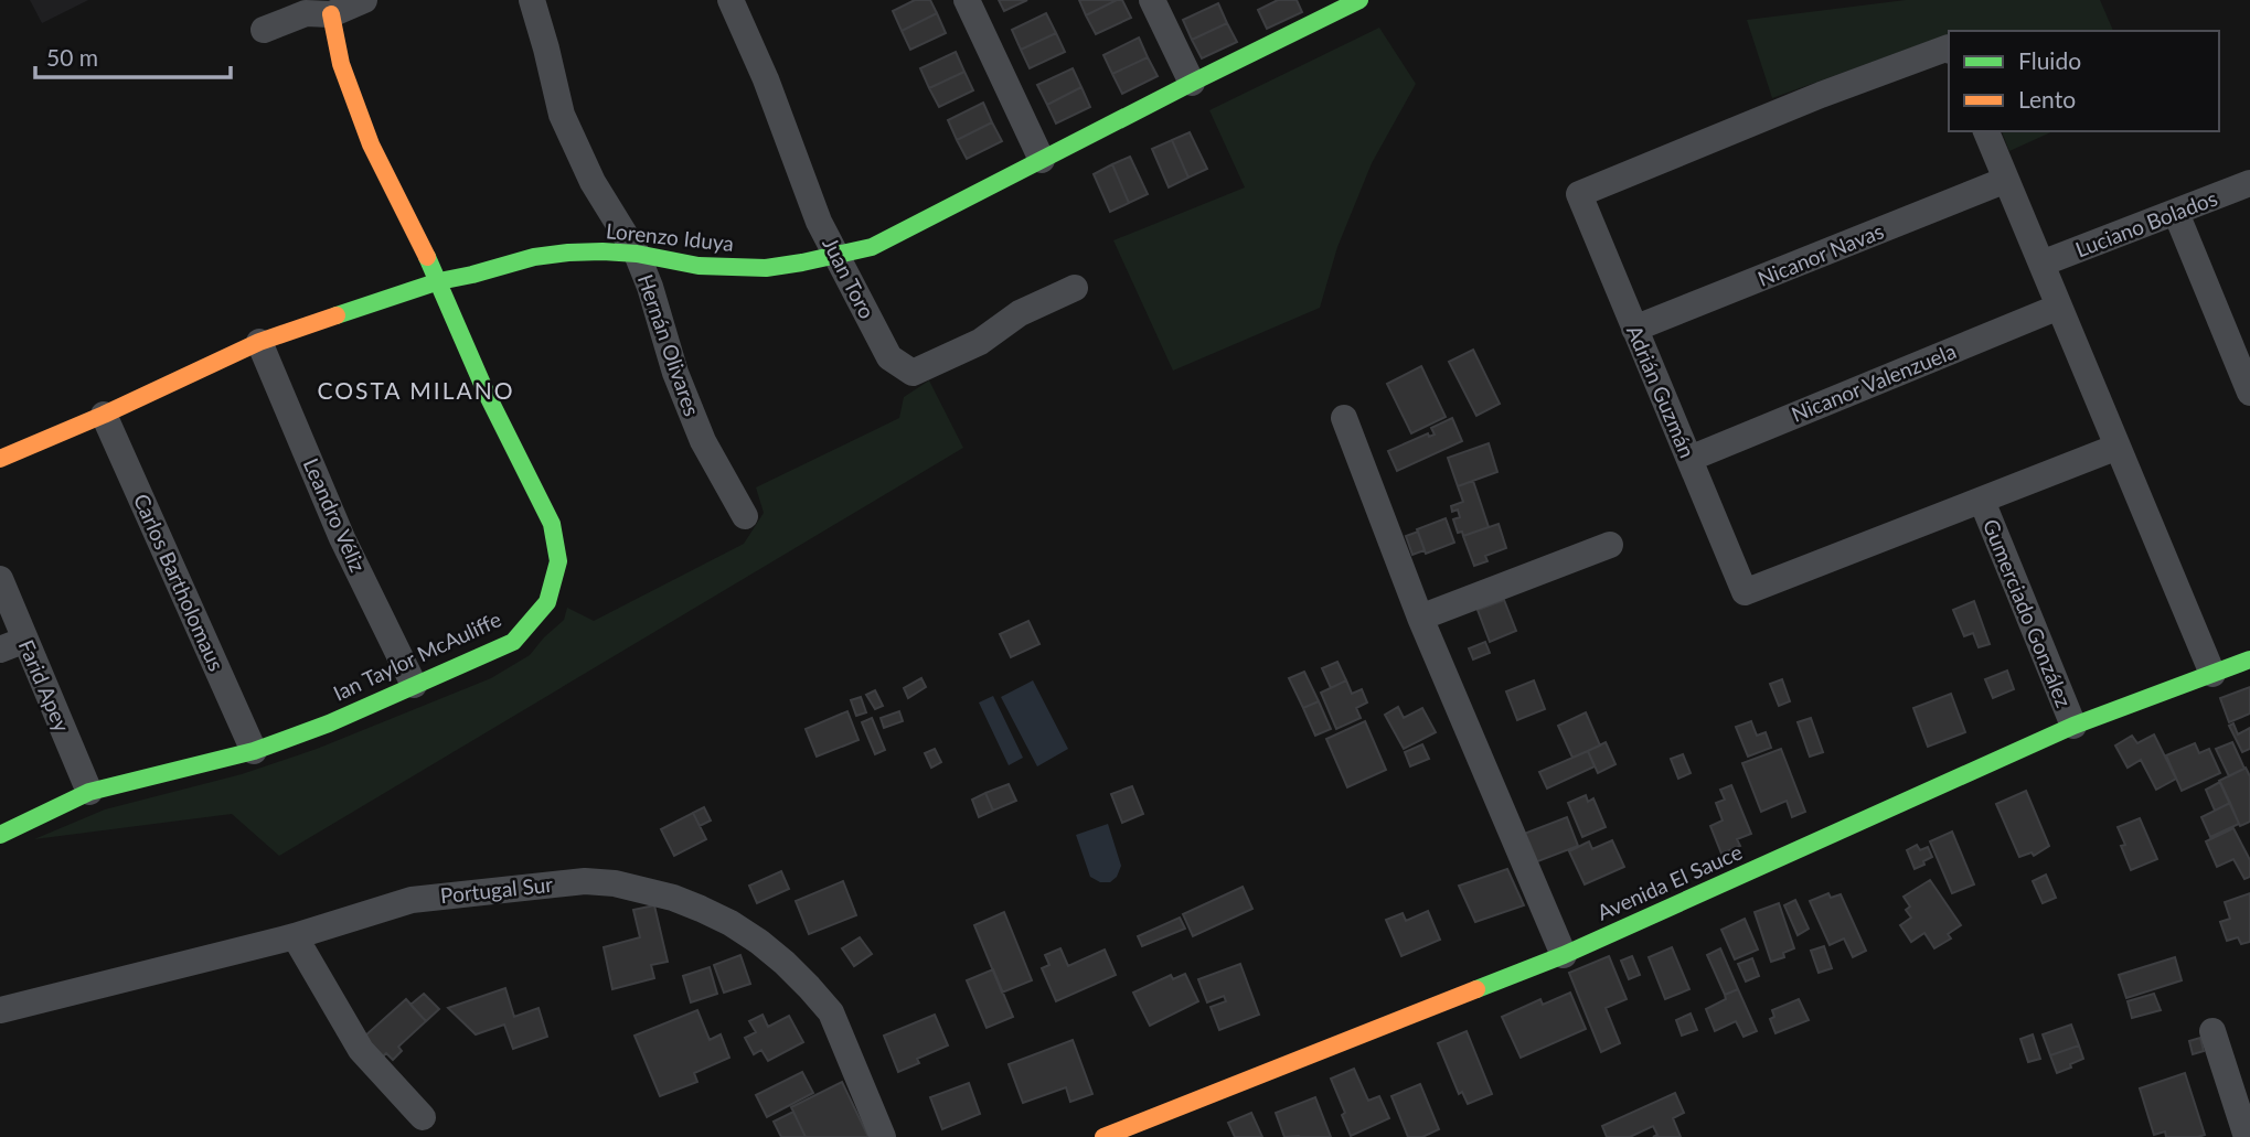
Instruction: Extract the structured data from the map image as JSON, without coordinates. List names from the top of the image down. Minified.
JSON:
{"streets":{"street":["Luciano Bolados","Lorenzo Iduya","Nicanor Navas","Juan Toro","Hernán Olivares","Nicanor Valenzuela","Adrián Guzmán","Leandro Véliz","Carlos Bartholomaus","Gumerciado González","Ian Taylor McAuliffe","Farid Apey","Avenida El Sauce","Portugal Sur"]},"crossings":[["Lorenzo Iduya","Juan Toro"],["Lorenzo Iduya","Hernán Olivares"],["Lorenzo Iduya","Leandro Véliz"],["Lorenzo Iduya","Carlos Bartholomaus"],["Lorenzo Iduya","Ian Taylor McAuliffe"],["Nicanor Navas","Adrián Guzmán"],["Nicanor Valenzuela","Adrián Guzmán"],["Adrián Guzmán","Gumerciado González"],["Leandro Véliz","Ian Taylor McAuliffe"],["Carlos Bartholomaus","Ian Taylor McAuliffe"],["Gumerciado González","Avenida El Sauce"],["Ian Taylor McAuliffe","Farid Apey"]],"districts":["COSTA MILANO"],"legend":["Fluido","Lento"],"scale_bar":"50 m"}
